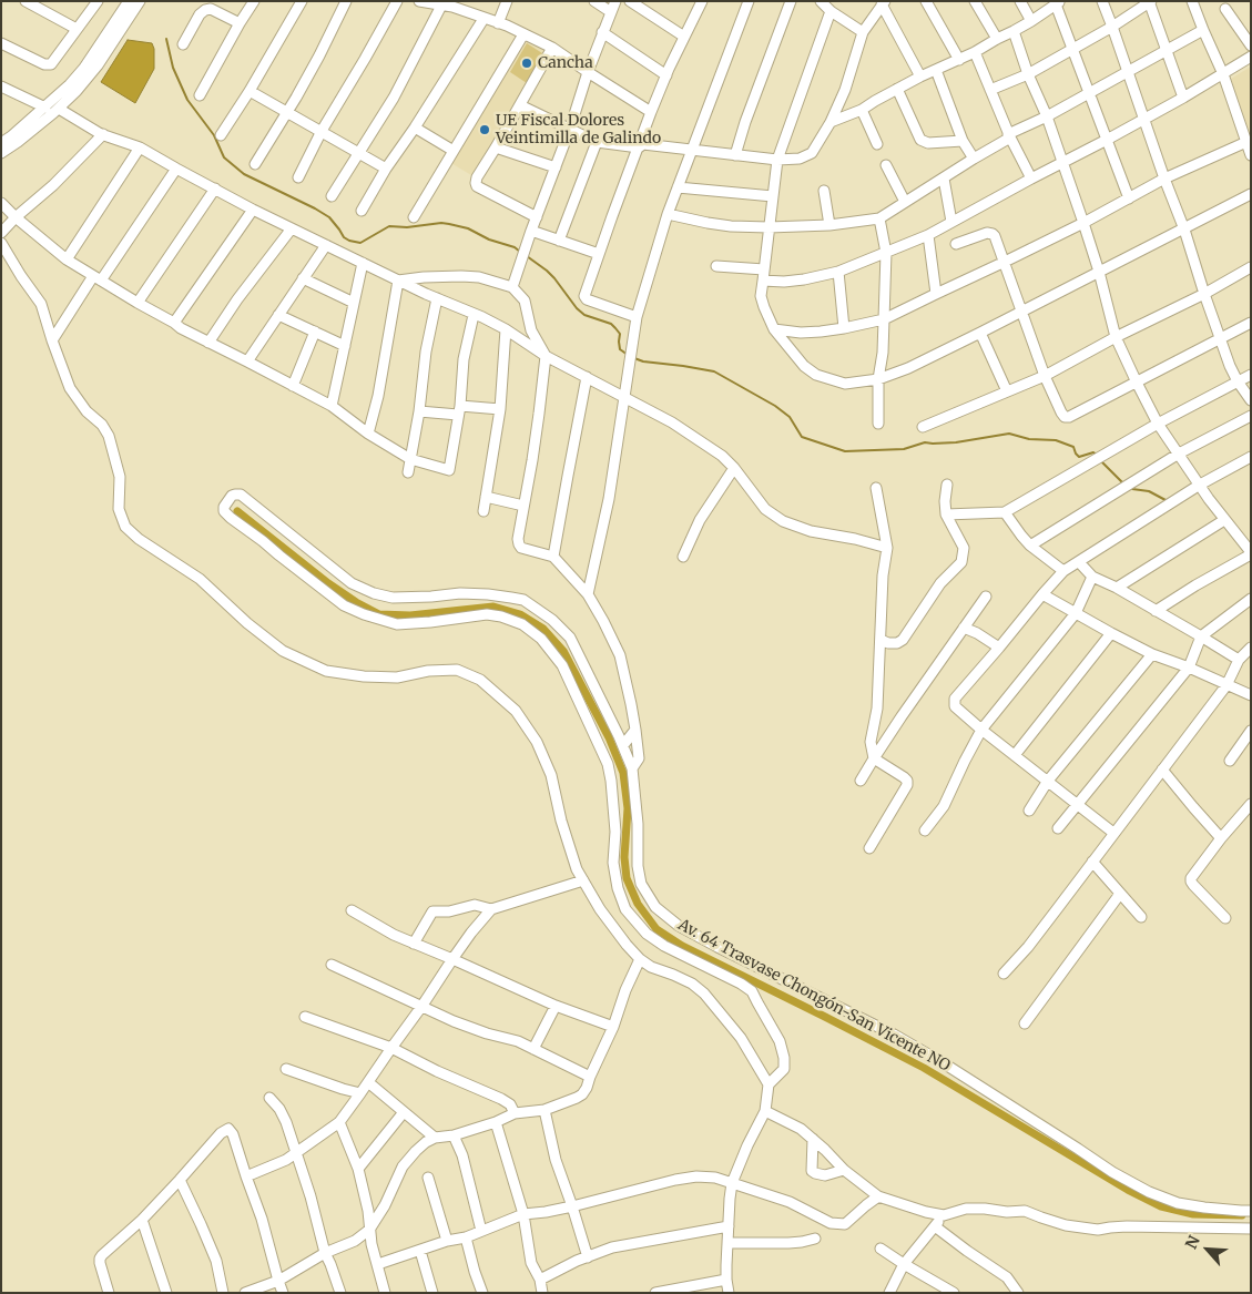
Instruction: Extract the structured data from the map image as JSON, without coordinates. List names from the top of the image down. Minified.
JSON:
{"streets":{"street":["Av. 64 Trasvase Chongón-San Vicente NO"]},"places":["Cancha","UE Fiscal Dolores Veintimilla de Galindo"],"north":"top left"}
